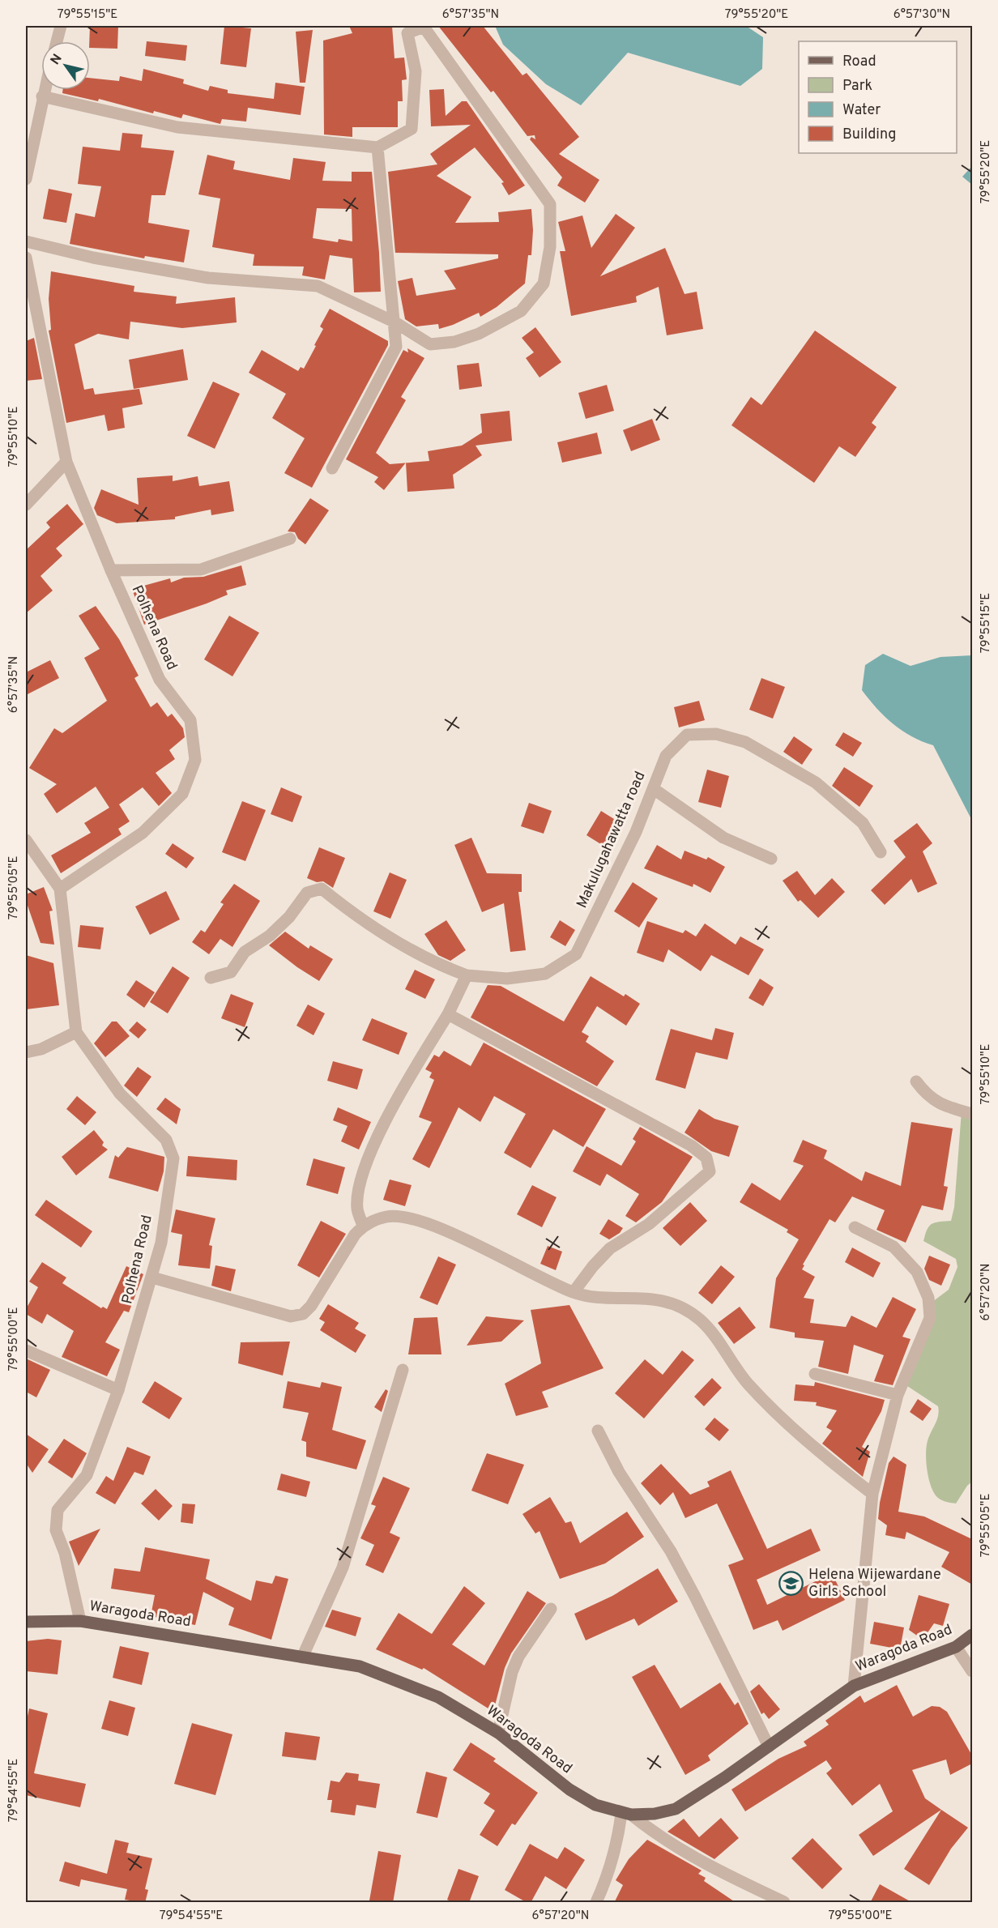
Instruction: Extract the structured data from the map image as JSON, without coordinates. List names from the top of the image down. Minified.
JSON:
{"streets":{"main road":["Waragoda Road"],"street":["Polhena Road","Makulugahawatta road"]},"crossings":[["Polhena Road","Waragoda Road"]],"places":{"school or university":["Helena Wijewardane Girls School"]},"legend":["Road","Park","Water","Building"],"north":"top left","coordinates":["79°55'15\"E","6°57'35\"N","79°55'20\"E","6°57'30\"N","79°55'10\"E","79°55'05\"E","6°57'20\"N","79°55'00\"E","79°54'55\"E"]}
